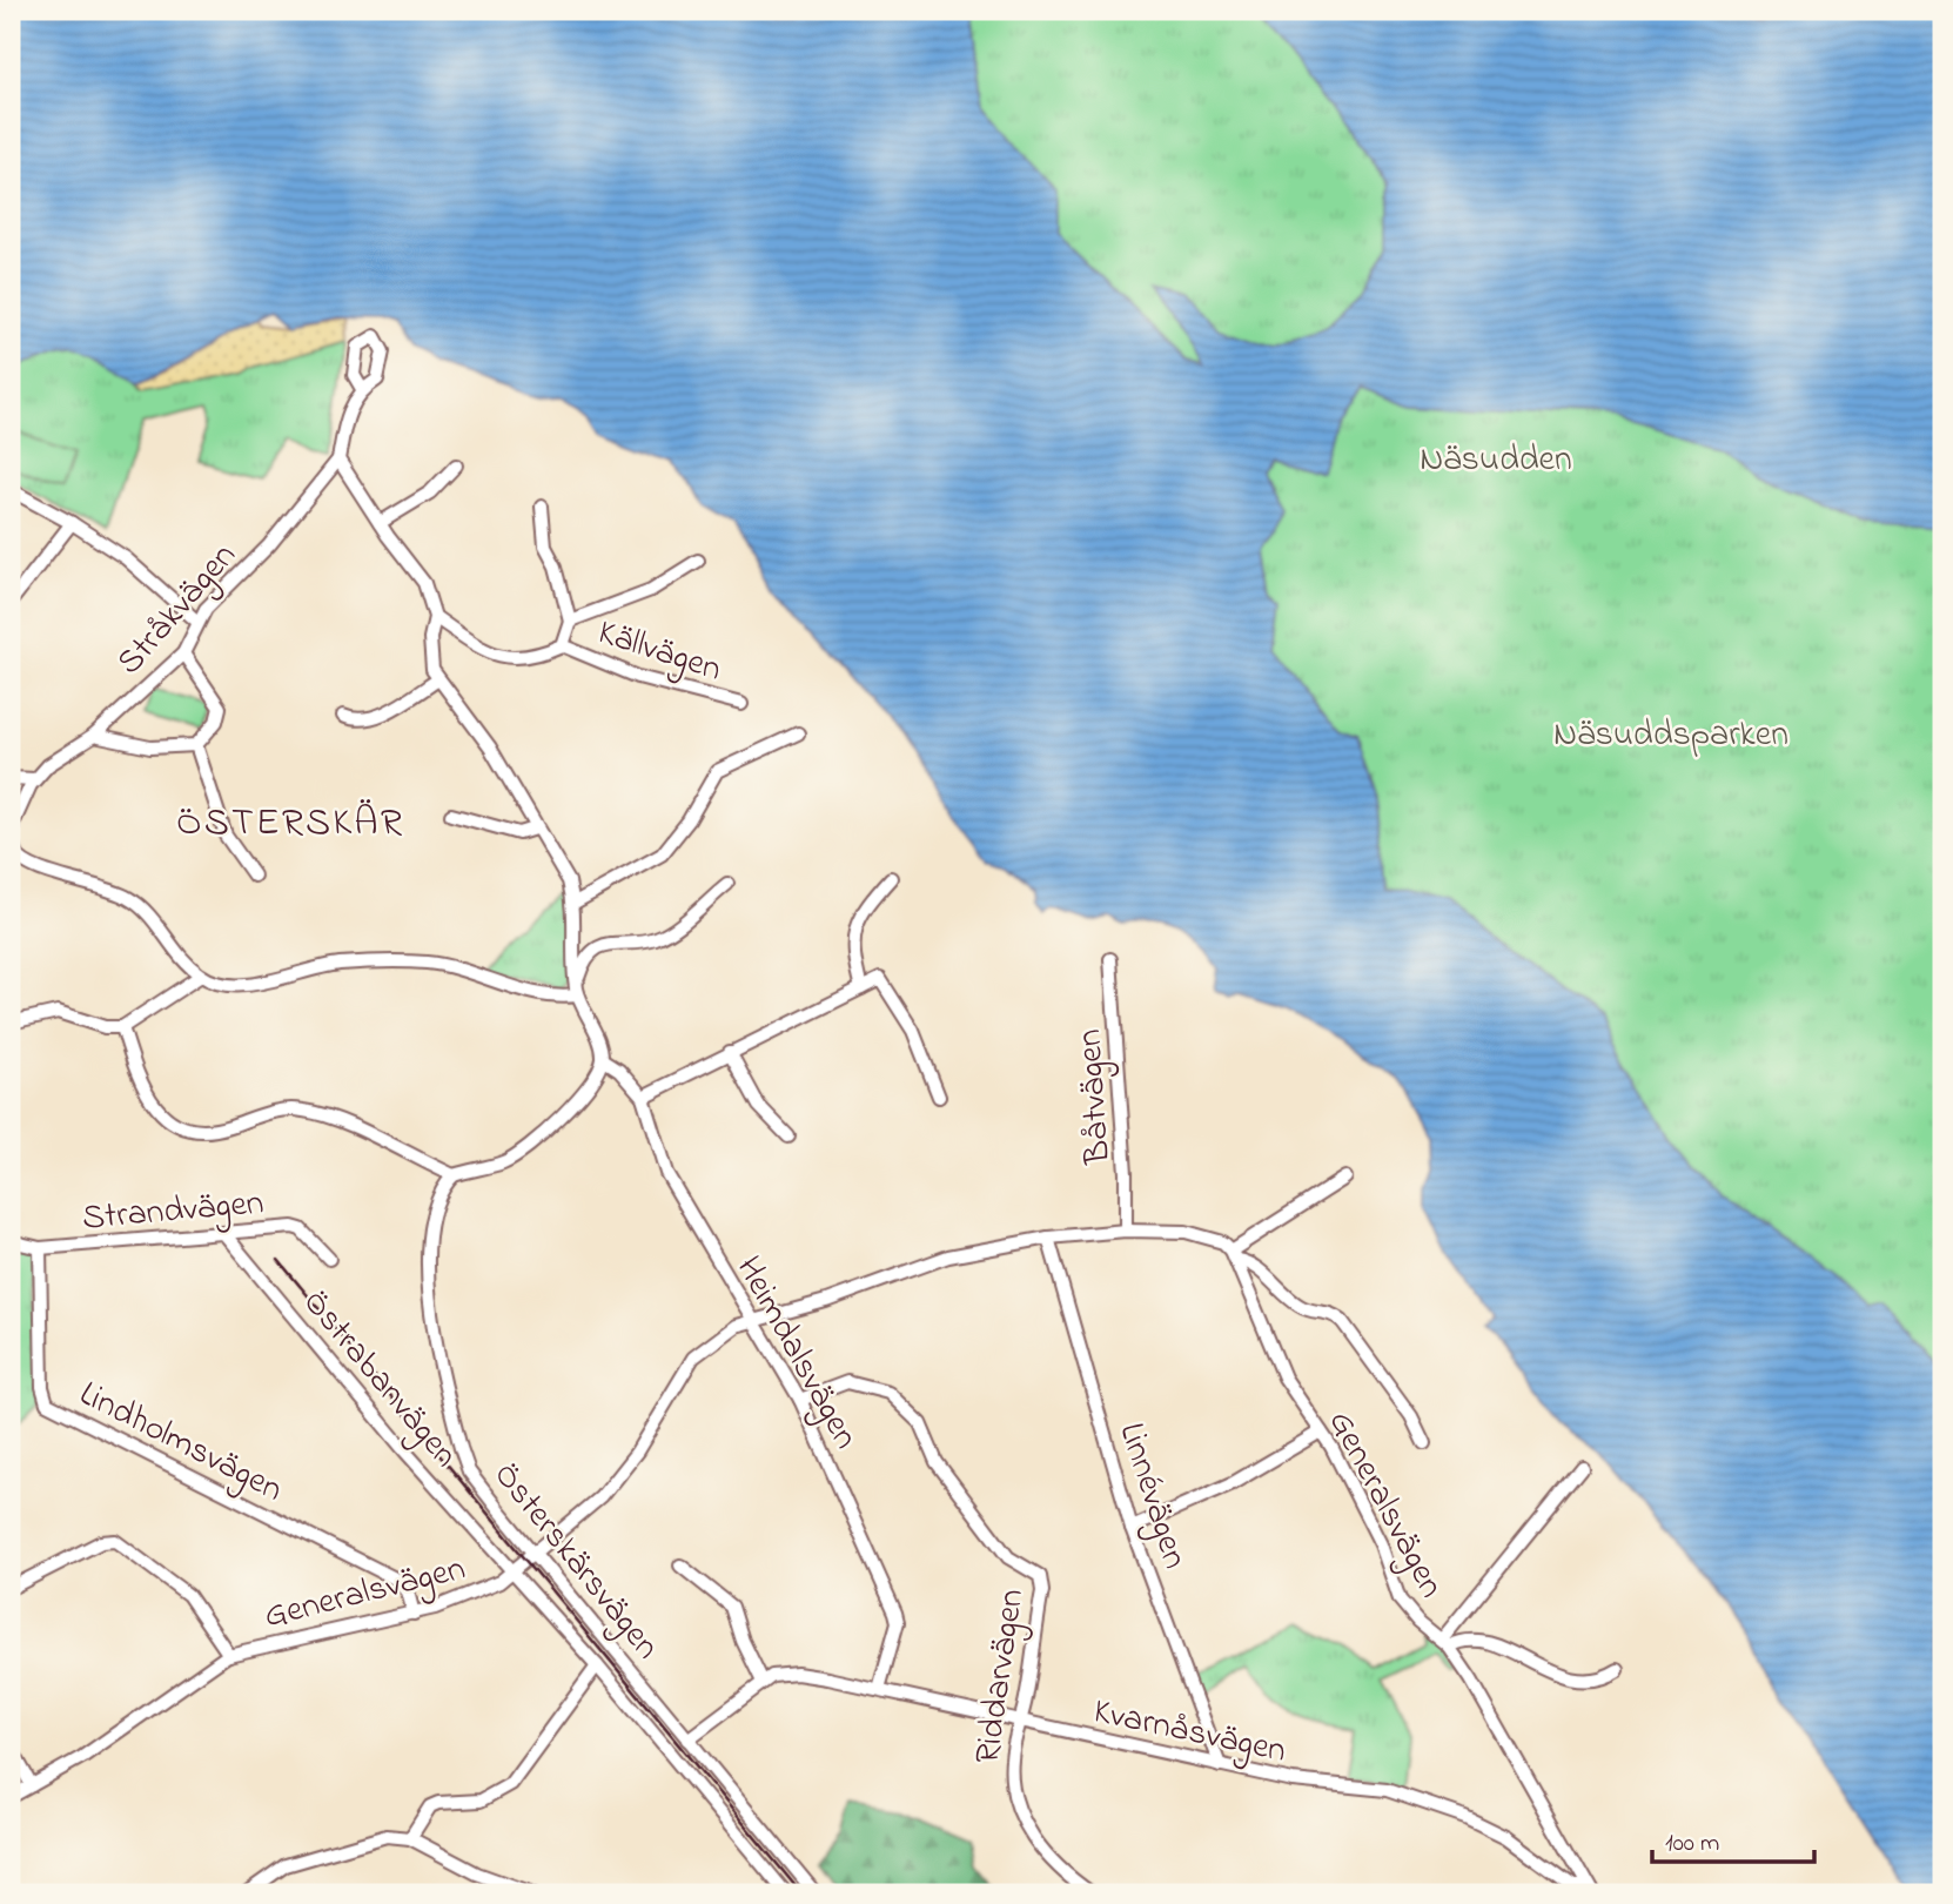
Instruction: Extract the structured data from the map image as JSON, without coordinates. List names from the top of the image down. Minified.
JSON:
{"streets":{"street":["Stråkvägen","Källvägen","Båtvägen","Strandvägen","Heimdalsvägen","Östrabanvägen","Lindholmsvägen","Linnévägen","Generalsvägen","Österskärsvägen","Riddarvägen","Kvarnåsvägen"]},"crossings":[["Båtvägen","Generalsvägen"],["Strandvägen","Östrabanvägen"],["Strandvägen","Lindholmsvägen"],["Heimdalsvägen","Generalsvägen"],["Heimdalsvägen","Riddarvägen"],["Heimdalsvägen","Kvarnåsvägen"],["Östrabanvägen","Generalsvägen"],["Lindholmsvägen","Generalsvägen"],["Linnévägen","Generalsvägen"],["Linnévägen","Kvarnåsvägen"],["Generalsvägen","Österskärsvägen"],["Generalsvägen","Kvarnåsvägen"],["Österskärsvägen","Kvarnåsvägen"],["Riddarvägen","Kvarnåsvägen"]],"districts":["ÖSTERSKÄR"],"parks":["Näsudden","Näsuddsparken"],"scale_bar":"100 m"}
